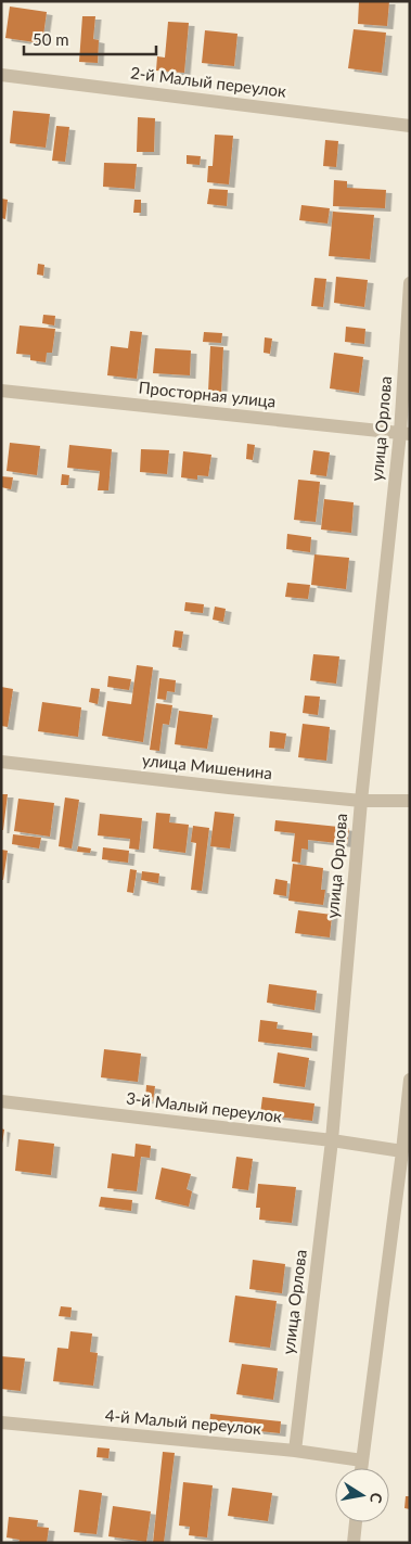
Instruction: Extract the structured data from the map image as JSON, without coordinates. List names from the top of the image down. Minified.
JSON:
{"streets":{"street":["2-й Малый переулок","Просторная улица","улица Орлова","улица Мишенина","3-й Малый переулок","4-й Малый переулок"]},"crossings":[["Просторная улица","улица Орлова"],["улица Орлова","улица Мишенина"],["улица Орлова","3-й Малый переулок"],["улица Орлова","4-й Малый переулок"]],"scale_bar":"50 m","north":"right"}
